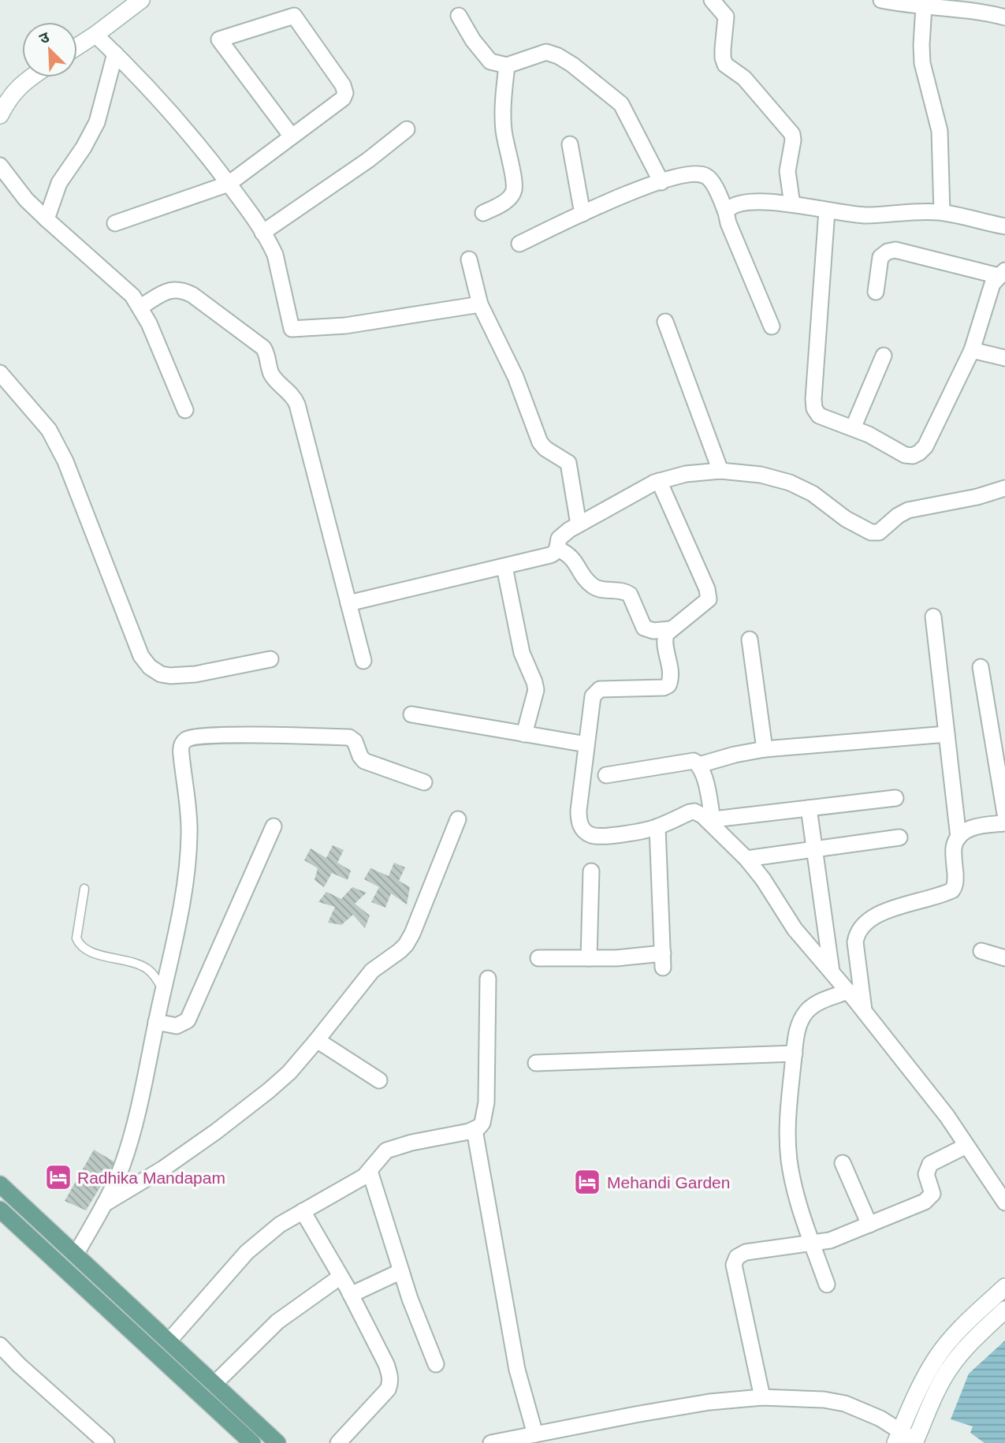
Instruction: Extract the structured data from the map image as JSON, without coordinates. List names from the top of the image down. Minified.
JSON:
{"places":{"hotel":["Radhika Mandapam","Mehandi Garden"]},"north":"top left"}
